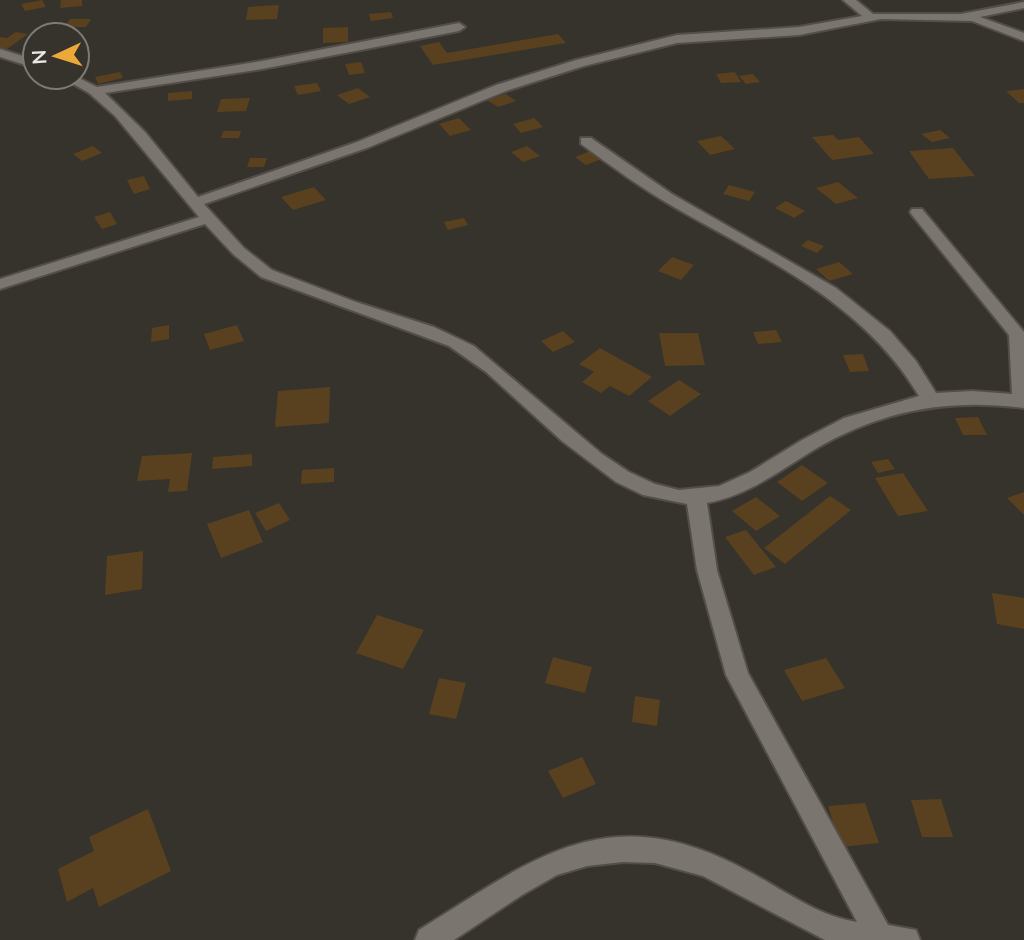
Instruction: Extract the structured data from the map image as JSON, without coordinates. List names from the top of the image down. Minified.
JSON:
{"north":"left"}
